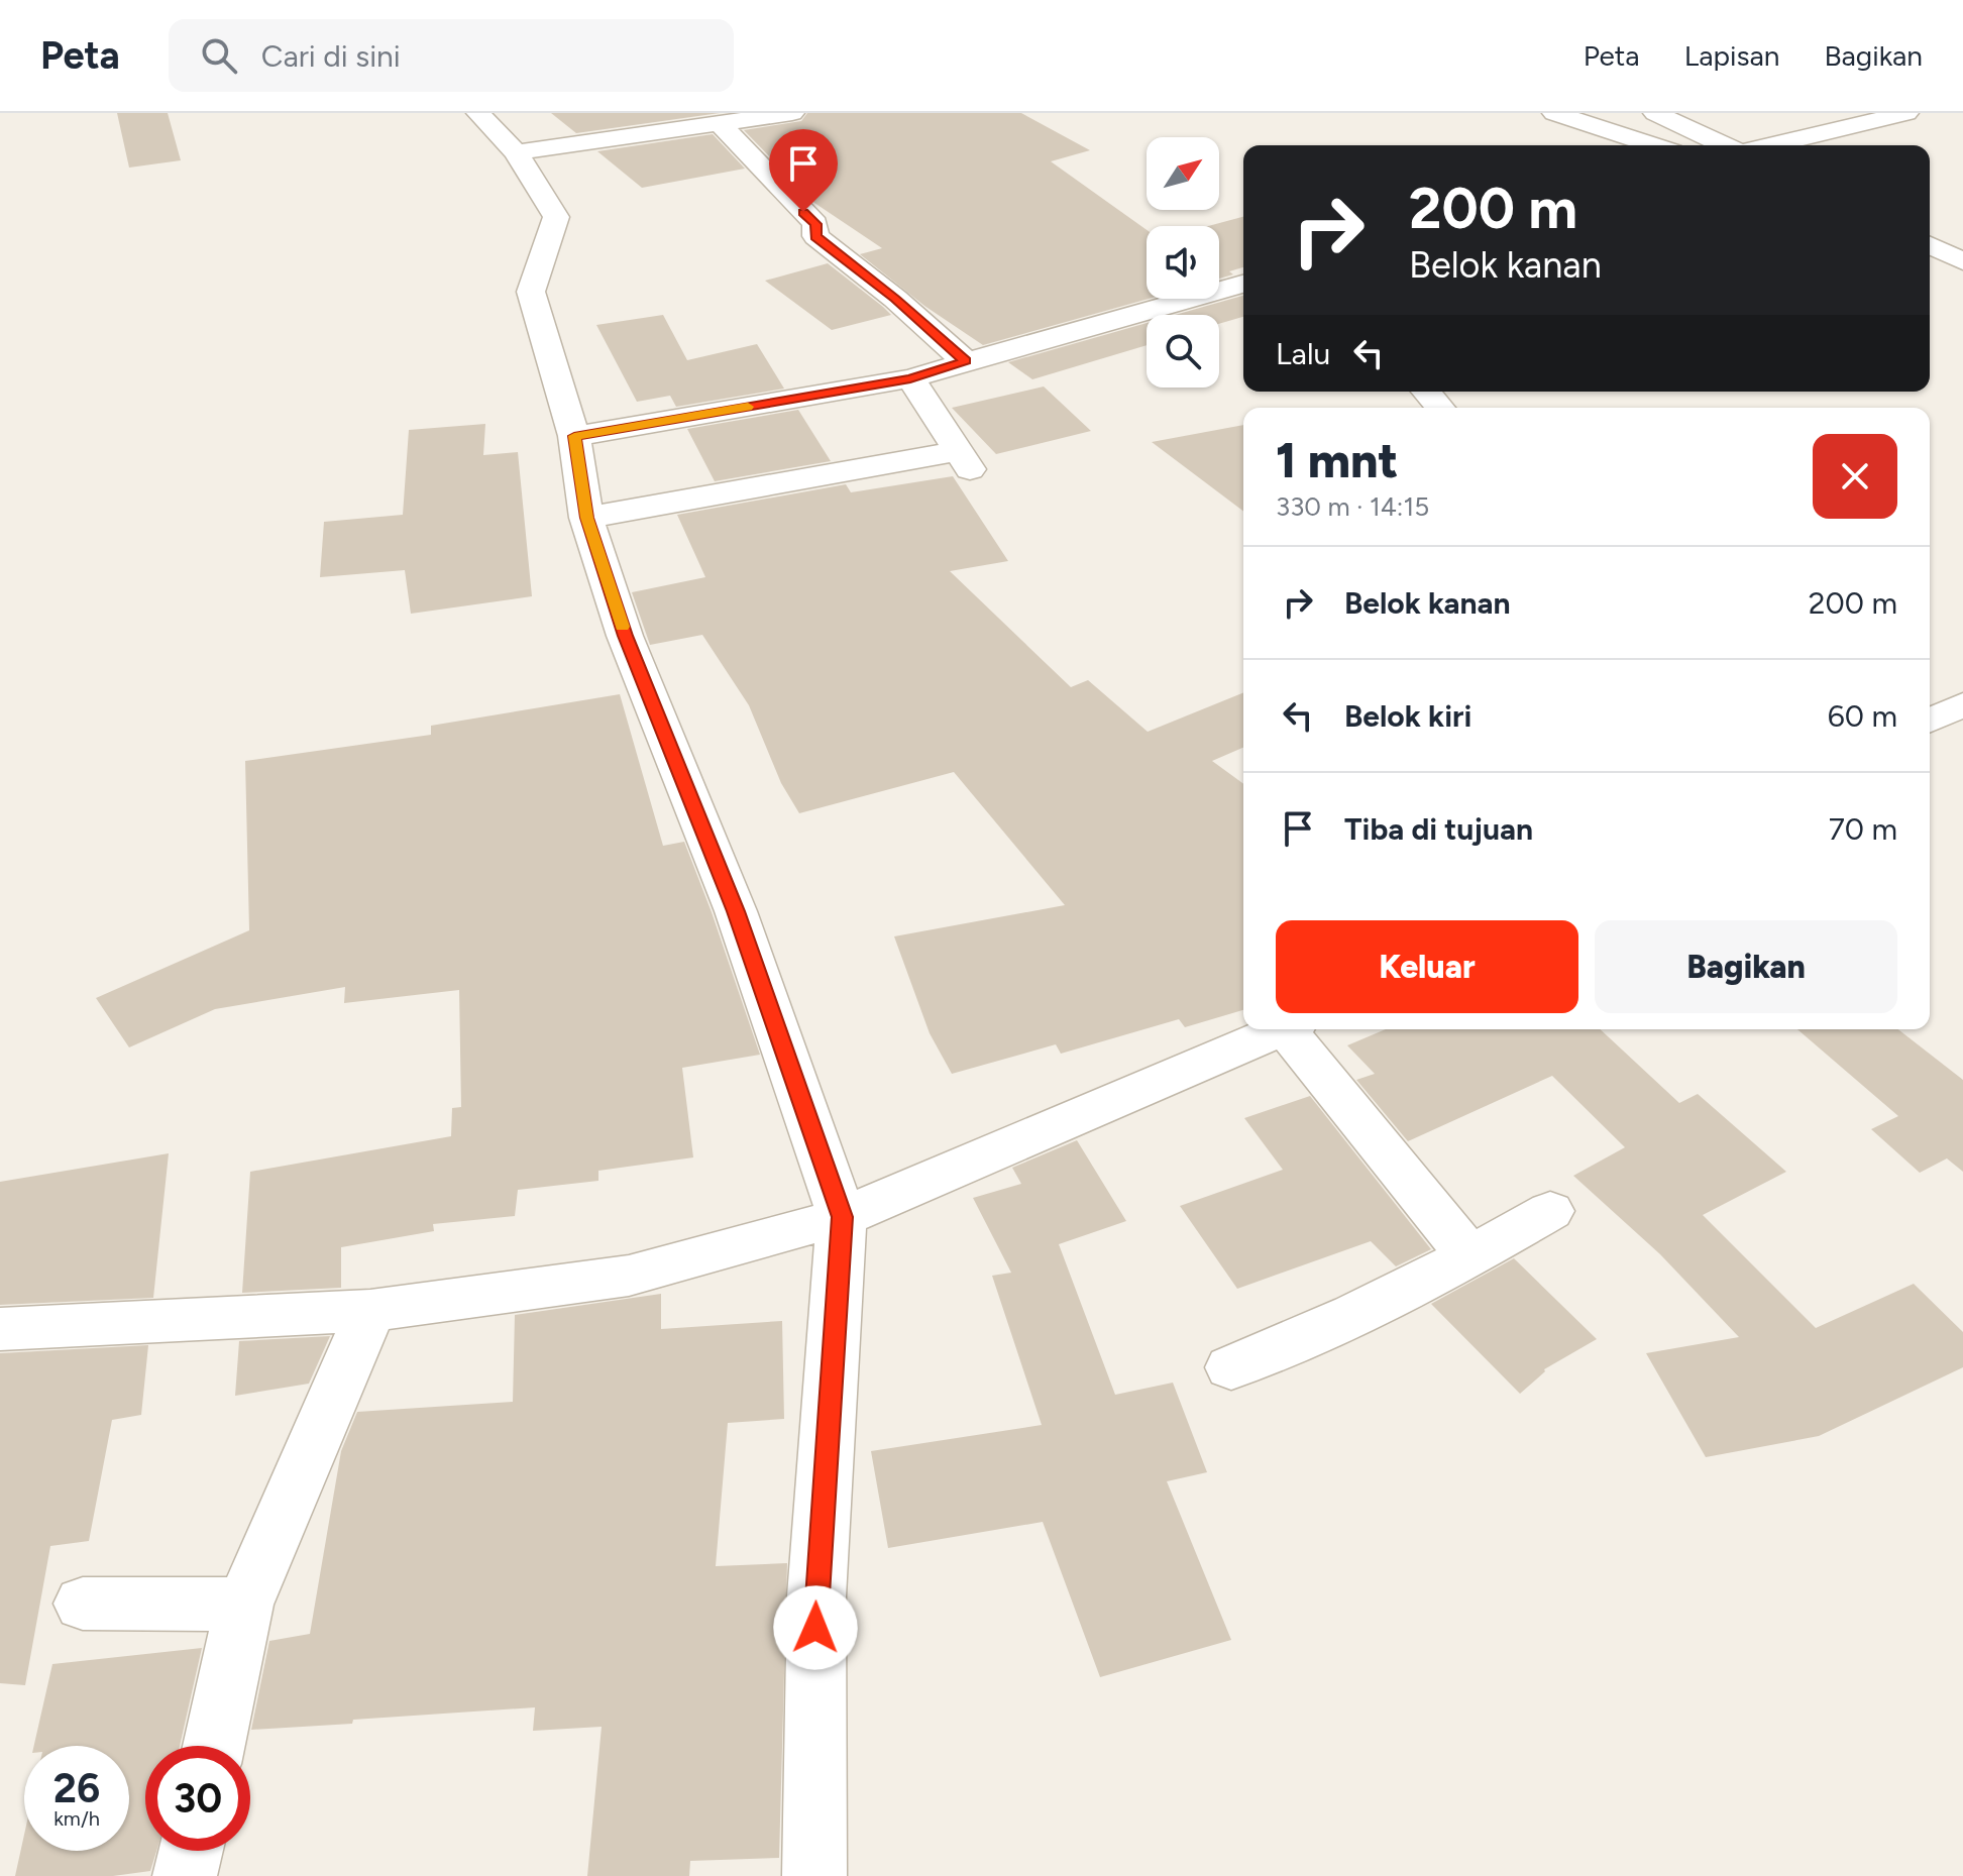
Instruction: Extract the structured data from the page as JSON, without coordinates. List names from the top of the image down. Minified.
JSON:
{"north":"top right","page":{"header":"Peta","search":"Cari di sini","nav":["Peta","Lapisan","Bagikan"],"turn":["200 m","Belok kanan"],"then":"Lalu","heading":["1 mnt","330 m · 14:15"],"list":[{"name":"Belok kanan","value":"200 m"},{"name":"Belok kiri","value":"60 m"},{"name":"Tiba di tujuan","value":"70 m"}],"buttons":["Keluar","Bagikan"],"speed":"26 km/h","limit":"30"}}
